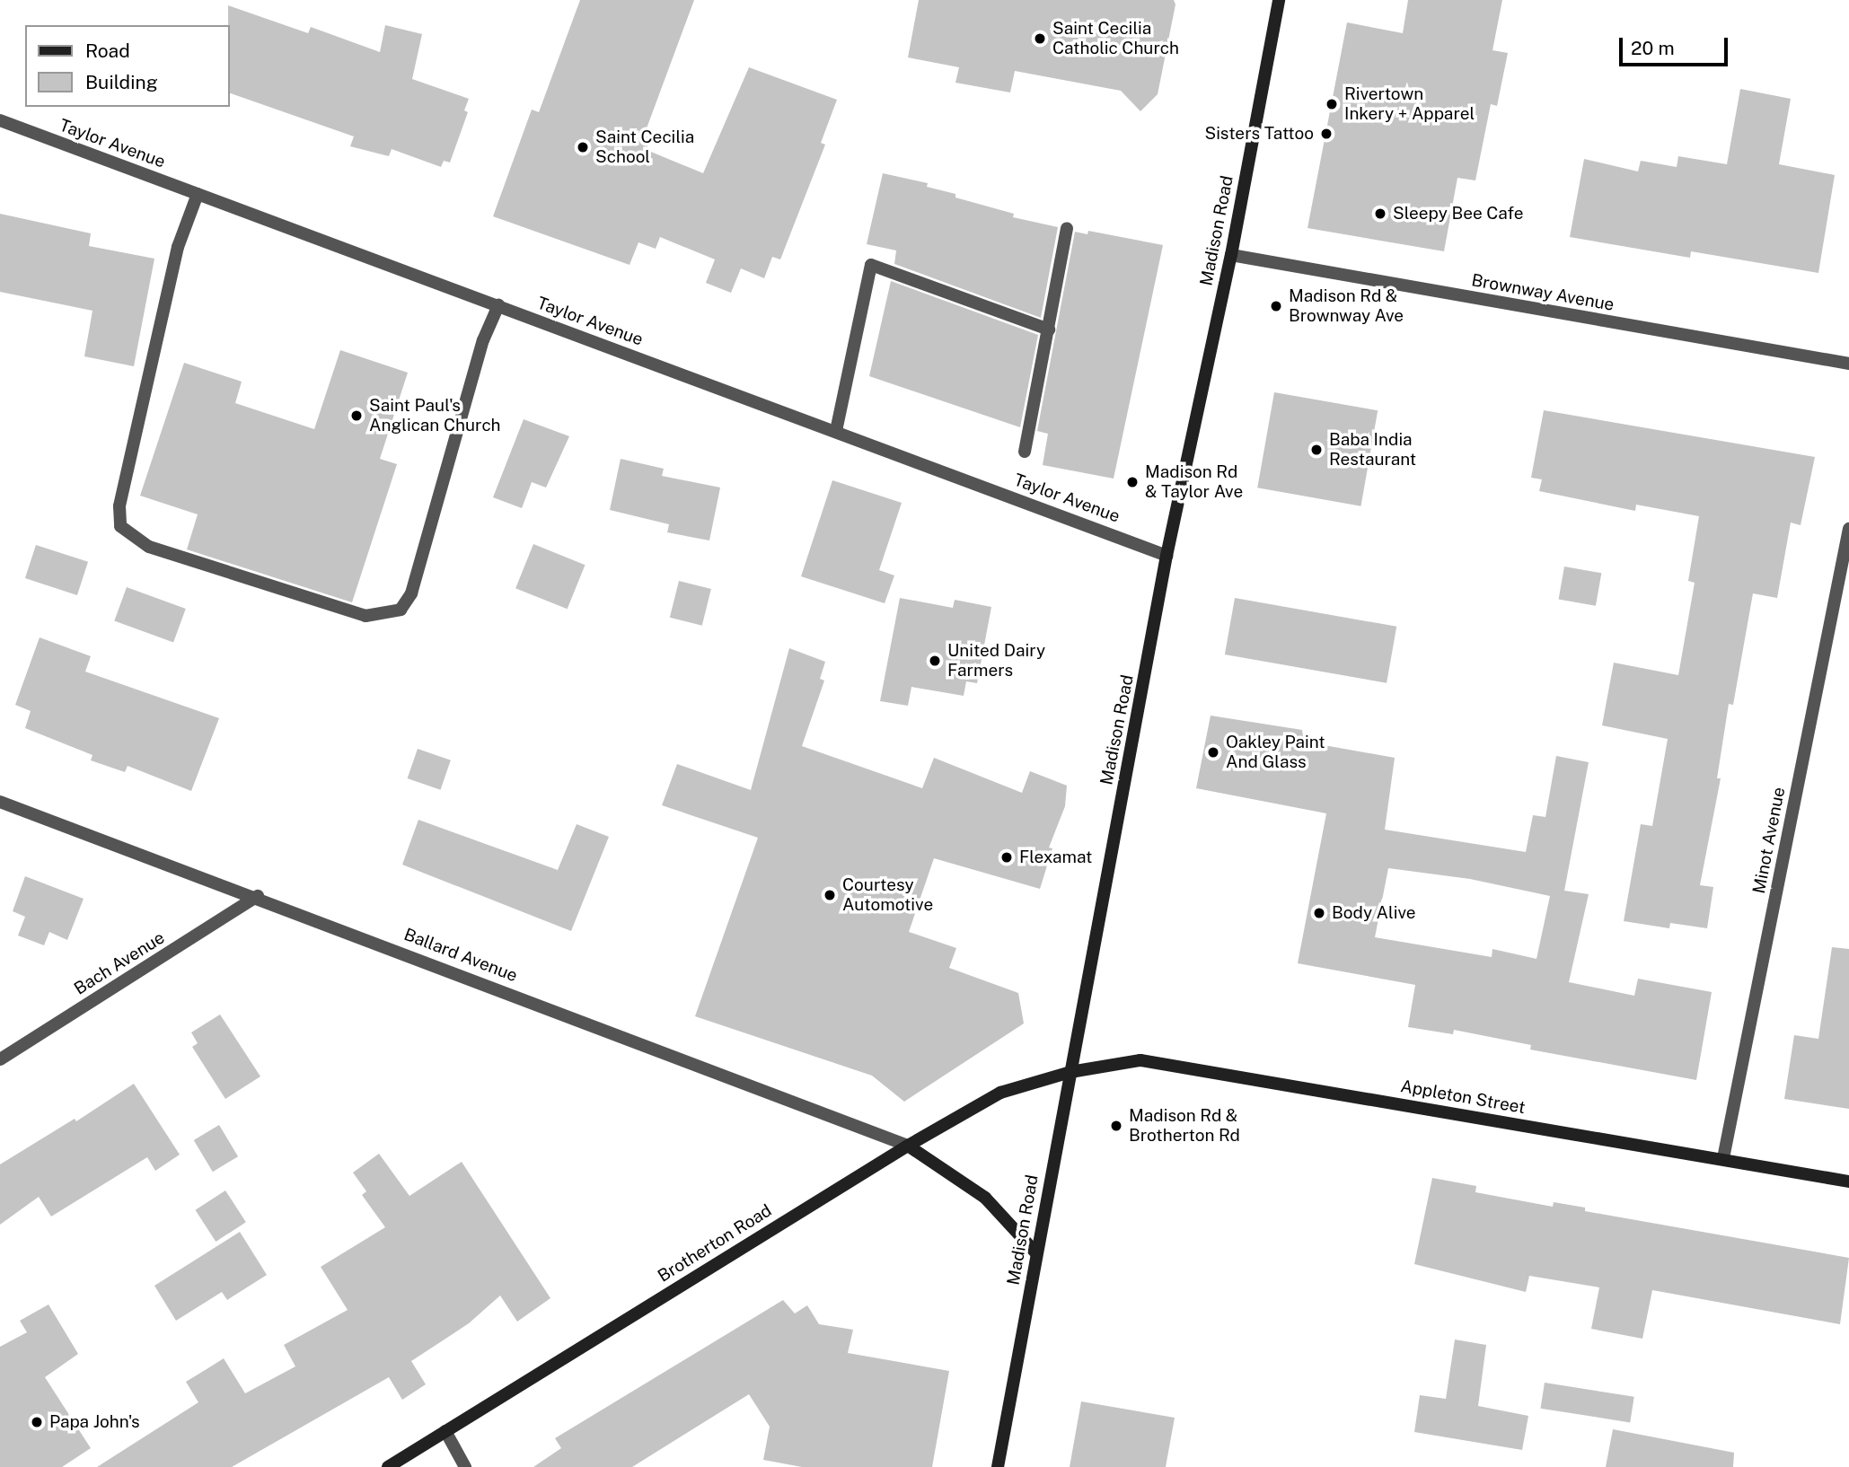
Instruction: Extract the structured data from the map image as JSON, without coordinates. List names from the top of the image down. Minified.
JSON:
{"streets":{"main road":["Madison Road","Appleton Street","Brotherton Road"],"street":["Taylor Avenue","Brownway Avenue","Minot Avenue","Ballard Avenue","Bach Avenue"]},"crossings":[["Taylor Avenue","Madison Road"],["Madison Road","Brownway Avenue"],["Madison Road","Appleton Street"],["Madison Road","Brotherton Road"],["Minot Avenue","Appleton Street"],["Ballard Avenue","Bach Avenue"],["Ballard Avenue","Brotherton Road"],["Appleton Street","Brotherton Road"]],"places":["Saint Cecilia Catholic Church","Rivertown Inkery + Apparel","Sisters Tattoo","Saint Cecilia School","Sleepy Bee Cafe","Madison Rd & Brownway Ave","Saint Paul's Anglican Church","Baba India Restaurant","Madison Rd & Taylor Ave","United Dairy Farmers","Oakley Paint And Glass","Flexamat","Courtesy Automotive","Body Alive","Madison Rd & Brotherton Rd","Papa John's"],"legend":["Road","Building"],"scale_bar":"20 m"}
